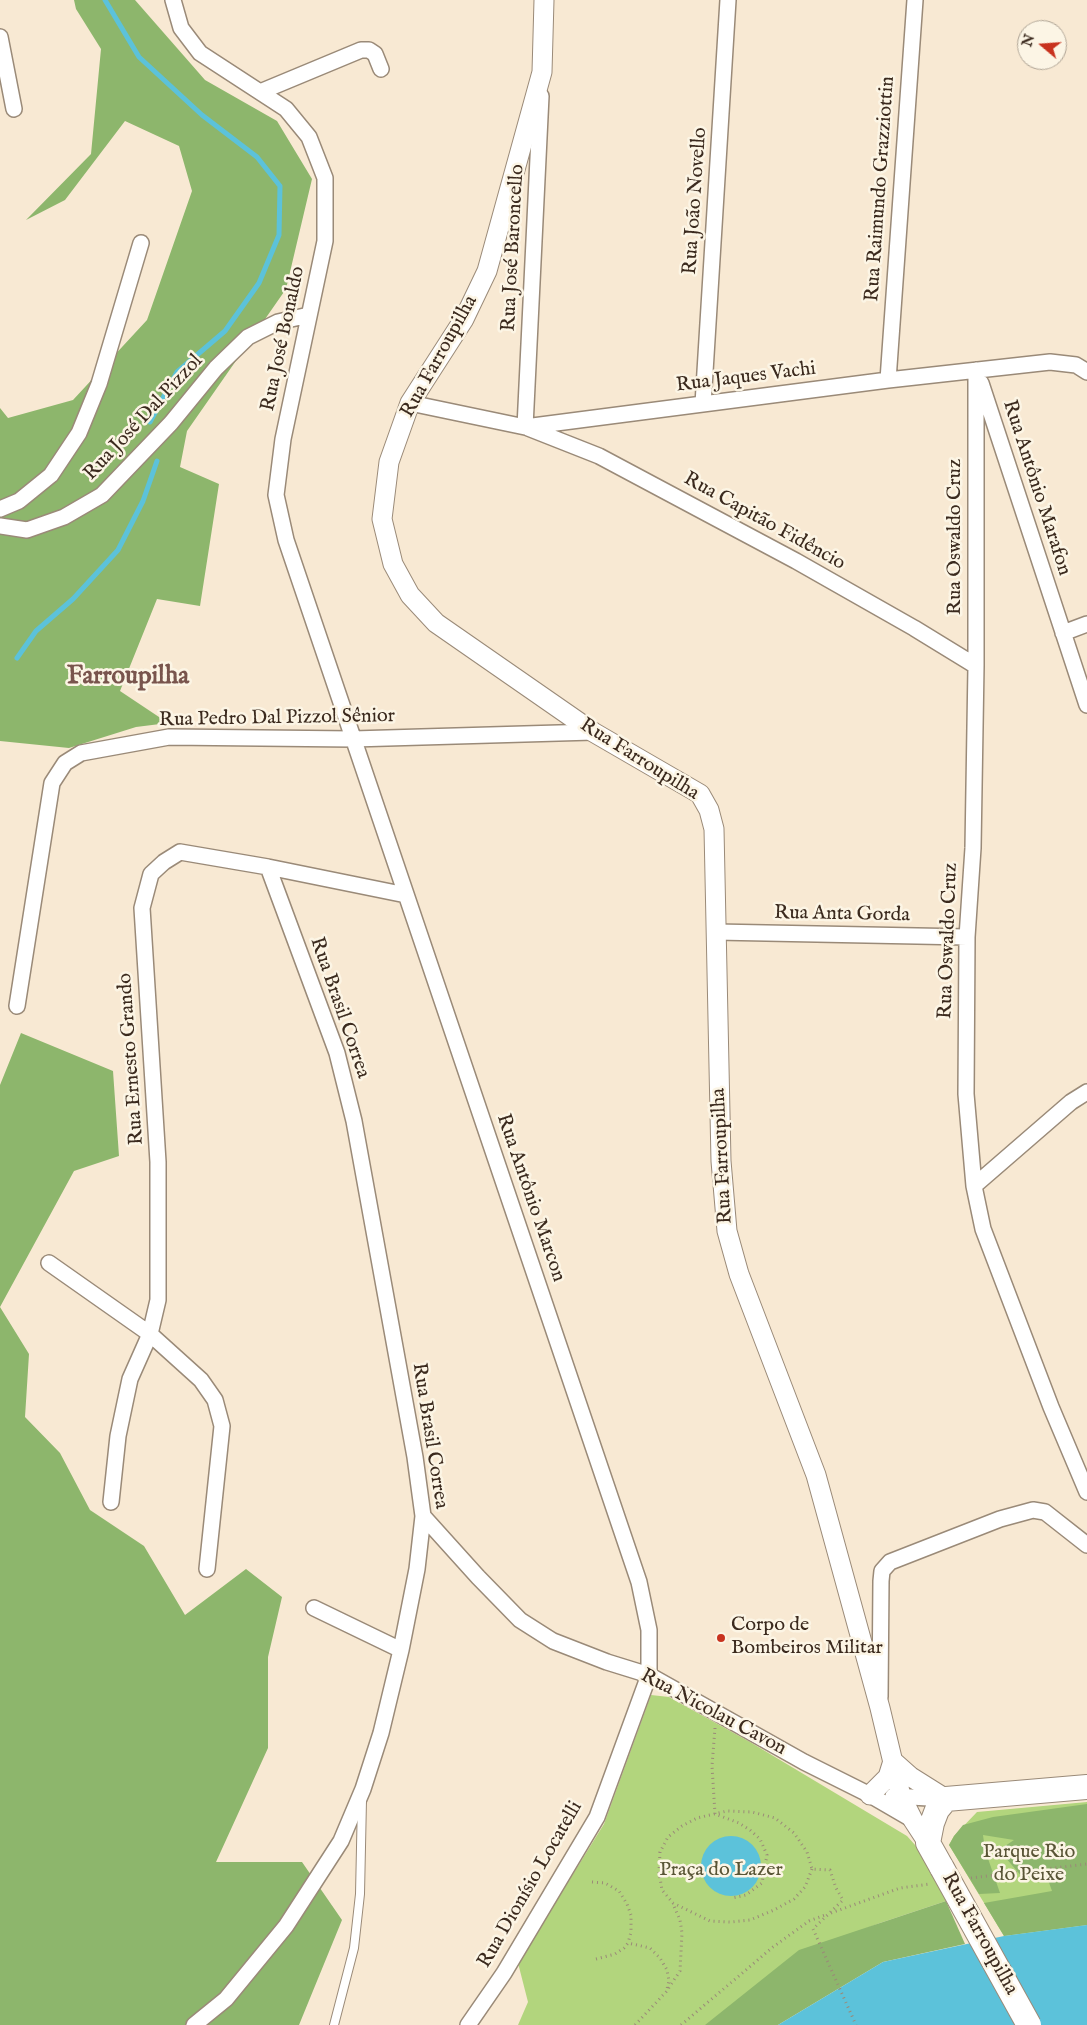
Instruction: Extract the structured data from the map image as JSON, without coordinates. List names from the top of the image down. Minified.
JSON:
{"streets":{"main road":["Rua Farroupilha","Rua Nicolau Cavon"],"street":["Rua Raimundo Grazziottin","Rua João Novello","Rua José Baroncello","Rua José Bonaldo","Rua Jaques Vachi","Rua José Dal Pizzol","Rua Antônio Marafon","Rua Capitão Fidêncio","Rua Oswaldo Cruz","Rua Pedro Dal Pizzol Sênior","Rua Anta Gorda","Rua Brasil Correa","Rua Ernesto Grando","Rua Antônio Marcon","Rua Dionísio Locatelli"]},"crossings":[["Rua Raimundo Grazziottin","Rua Jaques Vachi"],["Rua João Novello","Rua Jaques Vachi"],["Rua José Baroncello","Rua Farroupilha"],["Rua José Baroncello","Rua Jaques Vachi"],["Rua José Baroncello","Rua Capitão Fidêncio"],["Rua José Bonaldo","Rua José Dal Pizzol"],["Rua José Bonaldo","Rua Pedro Dal Pizzol Sênior"],["Rua José Bonaldo","Rua Antônio Marcon"],["Rua Farroupilha","Rua Jaques Vachi"],["Rua Farroupilha","Rua Pedro Dal Pizzol Sênior"],["Rua Farroupilha","Rua Anta Gorda"],["Rua Farroupilha","Rua Nicolau Cavon"],["Rua Jaques Vachi","Rua Antônio Marafon"],["Rua Jaques Vachi","Rua Capitão Fidêncio"],["Rua Jaques Vachi","Rua Oswaldo Cruz"],["Rua Antônio Marafon","Rua Oswaldo Cruz"],["Rua Capitão Fidêncio","Rua Oswaldo Cruz"],["Rua Oswaldo Cruz","Rua Anta Gorda"],["Rua Pedro Dal Pizzol Sênior","Rua Antônio Marcon"],["Rua Brasil Correa","Rua Ernesto Grando"],["Rua Brasil Correa","Rua Nicolau Cavon"],["Rua Ernesto Grando","Rua Antônio Marcon"],["Rua Antônio Marcon","Rua Nicolau Cavon"],["Rua Antônio Marcon","Rua Dionísio Locatelli"],["Rua Nicolau Cavon","Rua Dionísio Locatelli"]],"districts":["Farroupilha"],"parks":["Parque Rio do Peixe","Praça do Lazer"],"places":["Corpo de Bombeiros Militar"],"north":"left"}
